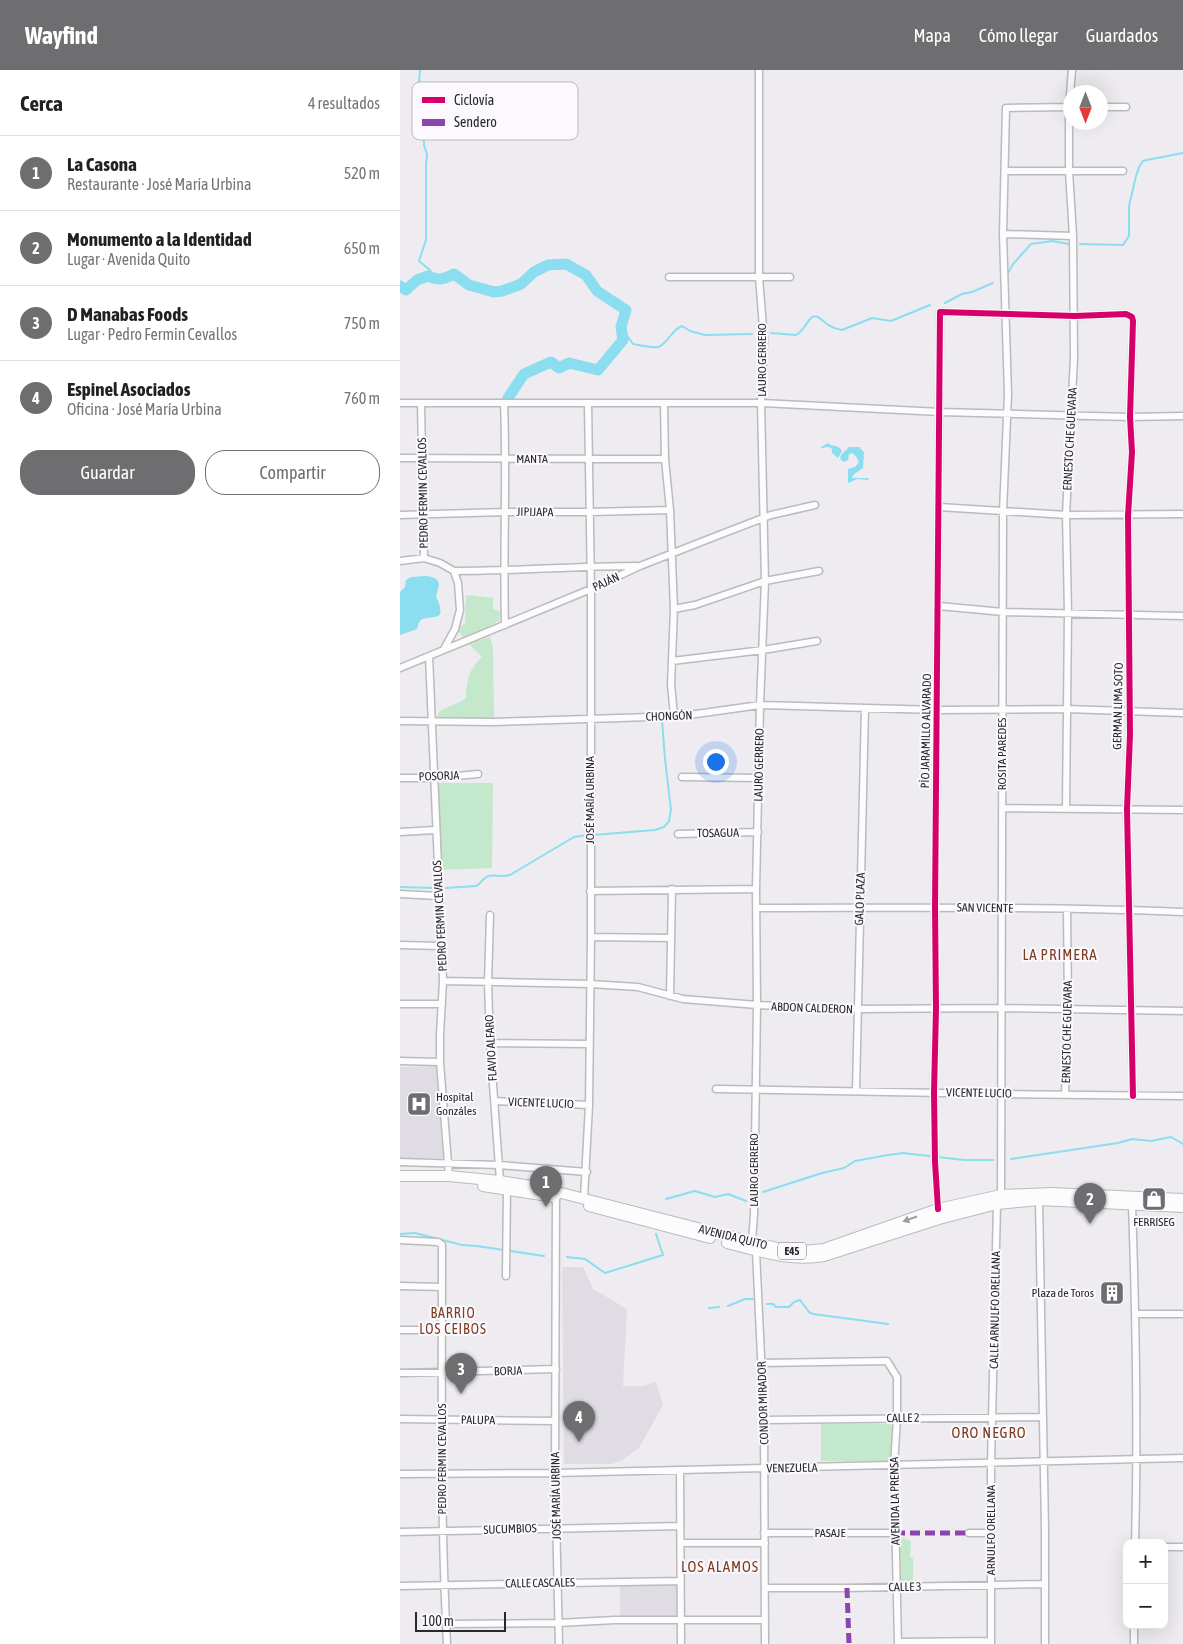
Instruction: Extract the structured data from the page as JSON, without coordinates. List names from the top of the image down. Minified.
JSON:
{"streets":{"highway":["AVENIDA QUITO","E45"],"street":["LAURO GERRERO","ERNESTO CHE GUEVARA","MANTA","PEDRO FERMIN CEVALLOS","JIPIJAPA","PAJÁN","GERMAN LIMA SOTO","CHONGÓN","PÍO JARAMILLO ALVARADO","ROSITA PAREDES","POSORJA","JOSÉ MARÍA URBINA","TOSAGUA","GALO PLAZA","SAN VICENTE","ABDON CALDERON","FLAVIO ALFARO","VICENTE LUCIO","CALLE ARNULFO ORELLANA","BORJA","CONDOR MIRADOR","CALLE 2","PALUPA","VENEZUELA","AVENIDA LA PRENSA","SUCUMBIOS","ARNULFO ORELLANA","PASAJE","CALLE CASCALES","CALLE 3"]},"crossings":[["LAURO GERRERO","PAJÁN"],["LAURO GERRERO","CHONGÓN"],["LAURO GERRERO","TOSAGUA"],["LAURO GERRERO","SAN VICENTE"],["LAURO GERRERO","ABDON CALDERON"],["LAURO GERRERO","VICENTE LUCIO"],["LAURO GERRERO","AVENIDA QUITO"],["LAURO GERRERO","CONDOR MIRADOR"],["ERNESTO CHE GUEVARA","GERMAN LIMA SOTO"],["ERNESTO CHE GUEVARA","CHONGÓN"],["ERNESTO CHE GUEVARA","SAN VICENTE"],["ERNESTO CHE GUEVARA","ABDON CALDERON"],["ERNESTO CHE GUEVARA","VICENTE LUCIO"],["MANTA","PEDRO FERMIN CEVALLOS"],["MANTA","JOSÉ MARÍA URBINA"],["PEDRO FERMIN CEVALLOS","JIPIJAPA"],["PEDRO FERMIN CEVALLOS","PAJÁN"],["PEDRO FERMIN CEVALLOS","CHONGÓN"],["PEDRO FERMIN CEVALLOS","POSORJA"],["PEDRO FERMIN CEVALLOS","ABDON CALDERON"],["PEDRO FERMIN CEVALLOS","AVENIDA QUITO"],["PEDRO FERMIN CEVALLOS","BORJA"],["PEDRO FERMIN CEVALLOS","PALUPA"],["PEDRO FERMIN CEVALLOS","VENEZUELA"],["PEDRO FERMIN CEVALLOS","SUCUMBIOS"],["PEDRO FERMIN CEVALLOS","CALLE CASCALES"],["JIPIJAPA","JOSÉ MARÍA URBINA"],["PAJÁN","JOSÉ MARÍA URBINA"],["GERMAN LIMA SOTO","CHONGÓN"],["GERMAN LIMA SOTO","SAN VICENTE"],["GERMAN LIMA SOTO","ABDON CALDERON"],["GERMAN LIMA SOTO","VICENTE LUCIO"],["CHONGÓN","PÍO JARAMILLO ALVARADO"],["CHONGÓN","ROSITA PAREDES"],["CHONGÓN","JOSÉ MARÍA URBINA"],["CHONGÓN","GALO PLAZA"],["PÍO JARAMILLO ALVARADO","ROSITA PAREDES"],["PÍO JARAMILLO ALVARADO","SAN VICENTE"],["PÍO JARAMILLO ALVARADO","ABDON CALDERON"],["PÍO JARAMILLO ALVARADO","VICENTE LUCIO"],["PÍO JARAMILLO ALVARADO","AVENIDA QUITO"],["ROSITA PAREDES","SAN VICENTE"],["ROSITA PAREDES","ABDON CALDERON"],["ROSITA PAREDES","VICENTE LUCIO"],["ROSITA PAREDES","AVENIDA QUITO"],["ROSITA PAREDES","CALLE ARNULFO ORELLANA"],["JOSÉ MARÍA URBINA","ABDON CALDERON"],["JOSÉ MARÍA URBINA","VICENTE LUCIO"],["JOSÉ MARÍA URBINA","AVENIDA QUITO"],["JOSÉ MARÍA URBINA","BORJA"],["JOSÉ MARÍA URBINA","PALUPA"],["JOSÉ MARÍA URBINA","VENEZUELA"],["JOSÉ MARÍA URBINA","SUCUMBIOS"],["JOSÉ MARÍA URBINA","CALLE CASCALES"],["GALO PLAZA","SAN VICENTE"],["GALO PLAZA","ABDON CALDERON"],["GALO PLAZA","VICENTE LUCIO"],["ABDON CALDERON","FLAVIO ALFARO"],["FLAVIO ALFARO","VICENTE LUCIO"],["FLAVIO ALFARO","AVENIDA QUITO"],["AVENIDA QUITO","CALLE ARNULFO ORELLANA"],["AVENIDA QUITO","CONDOR MIRADOR"],["CALLE ARNULFO ORELLANA","CALLE 2"],["CALLE ARNULFO ORELLANA","ARNULFO ORELLANA"],["CONDOR MIRADOR","CALLE 2"],["CONDOR MIRADOR","VENEZUELA"],["CONDOR MIRADOR","AVENIDA LA PRENSA"],["CONDOR MIRADOR","PASAJE"],["CONDOR MIRADOR","CALLE 3"],["CALLE 2","AVENIDA LA PRENSA"],["CALLE 2","ARNULFO ORELLANA"],["VENEZUELA","AVENIDA LA PRENSA"],["VENEZUELA","ARNULFO ORELLANA"],["AVENIDA LA PRENSA","PASAJE"],["AVENIDA LA PRENSA","CALLE 3"],["ARNULFO ORELLANA","CALLE 3"]],"districts":["LA PRIMERA","BARRIO LOS CEIBOS","ORO NEGRO","LOS ALAMOS"],"places":{"hospital":["Hospital Gonzáles"],"shop":["FERRISEG"],"building":["Plaza de Toros"]},"legend":["Ciclovía","Sendero"],"scale_bar":"100 m","north":"bottom","page":{"header":"Wayfind","nav":["Mapa","Cómo llegar","Guardados"],"heading":["Cerca","4 resultados"],"list":[{"mark":"1","name":"La Casona","note":"Restaurante · José María Urbina","value":"520 m"},{"mark":"2","name":"Monumento a la Identidad","note":"Lugar · Avenida Quito","value":"650 m"},{"mark":"3","name":"D Manabas Foods","note":"Lugar · Pedro Fermin Cevallos","value":"750 m"},{"mark":"4","name":"Espinel Asociados","note":"Oficina · José María Urbina","value":"760 m"}],"buttons":["Guardar","Compartir"],"pins":["1","2","3","4"],"map_buttons":["+","−"],"scale":"100 m"}}
